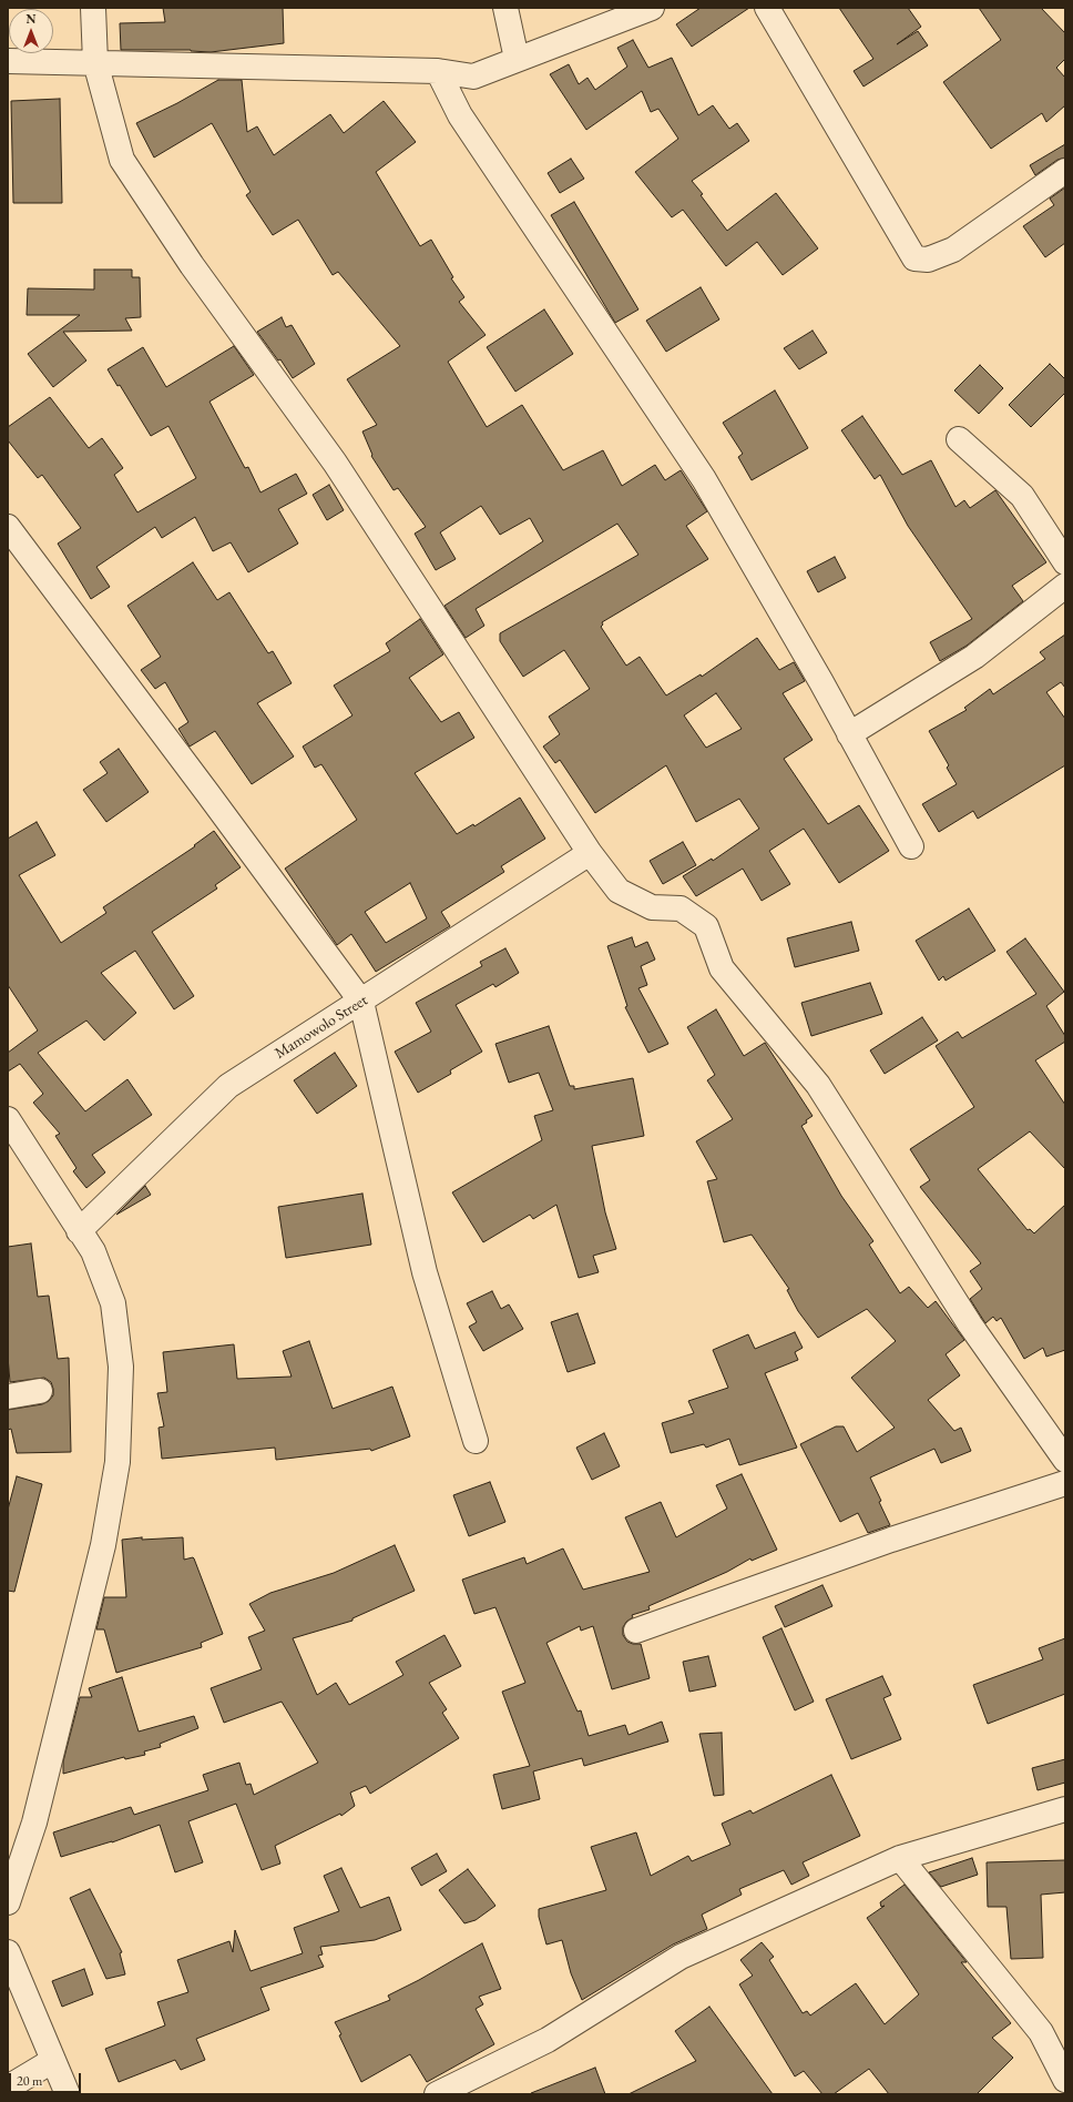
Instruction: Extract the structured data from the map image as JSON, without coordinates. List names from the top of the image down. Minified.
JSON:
{"streets":{"street":["Mamowolo Street"]},"scale_bar":"20 m","north":"top"}
